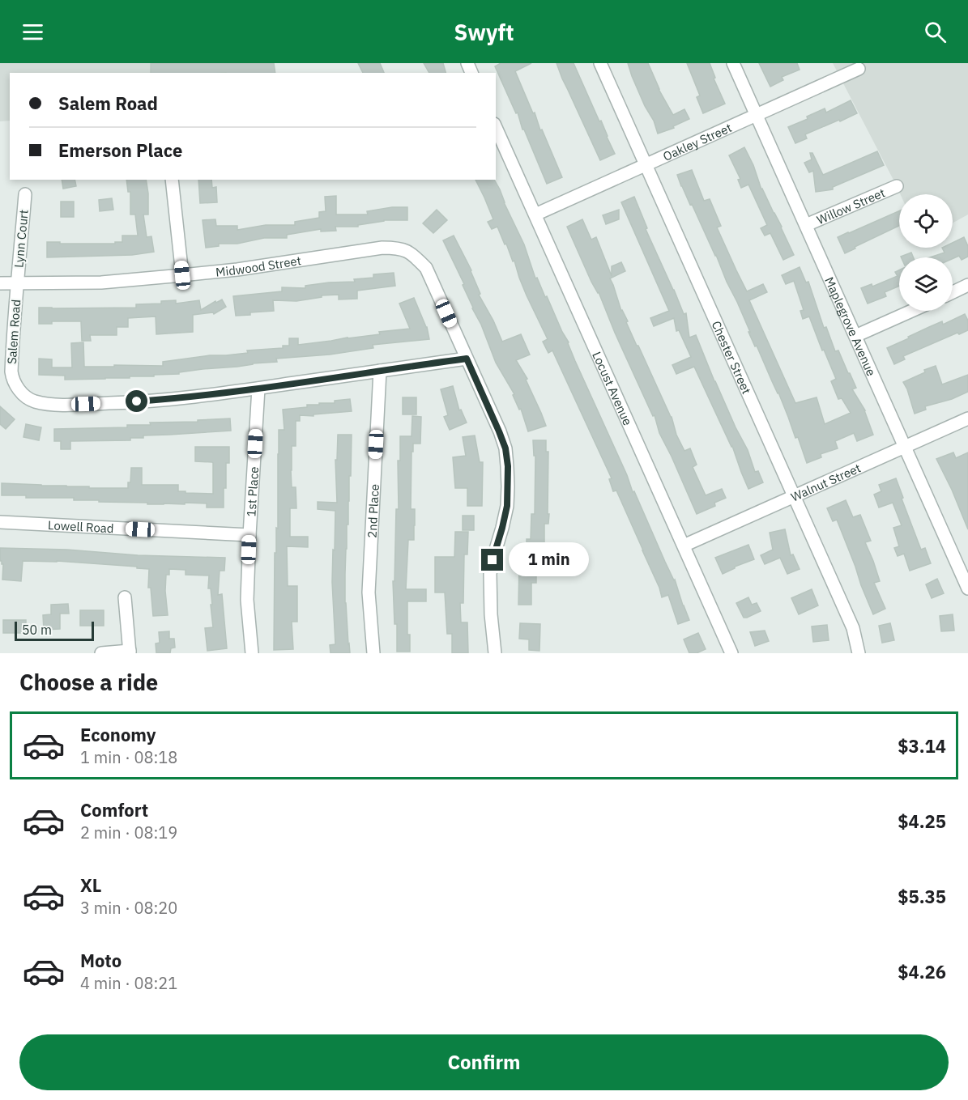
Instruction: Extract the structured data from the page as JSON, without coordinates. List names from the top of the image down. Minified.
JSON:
{"streets":{"street":["Oakley Street","Willow Street","Lynn Court","Midwood Street","Maplegrove Avenue","Salem Road","Chester Street","Locust Avenue","Walnut Street","1st Place","2nd Place","Lowell Road"]},"crossings":[["Oakley Street","Maplegrove Avenue"],["Oakley Street","Chester Street"],["Oakley Street","Locust Avenue"],["Willow Street","Maplegrove Avenue"],["Lynn Court","Midwood Street"],["Lynn Court","Salem Road"],["Midwood Street","Salem Road"],["Maplegrove Avenue","Walnut Street"],["Salem Road","1st Place"],["Salem Road","2nd Place"],["Chester Street","Walnut Street"],["Locust Avenue","Walnut Street"],["1st Place","Lowell Road"]],"scale_bar":"50 m","page":{"header":"Swyft","banner":["Salem Road","Emerson Place"],"bubble":"1 min","scale":"50 m","heading":"Choose a ride","list":[{"name":"Economy","note":"1 min · 08:18","value":"$3.14"},{"name":"Comfort","note":"2 min · 08:19","value":"$4.25"},{"name":"XL","note":"3 min · 08:20","value":"$5.35"},{"name":"Moto","note":"4 min · 08:21","value":"$4.26"}],"buttons":"Confirm"}}
